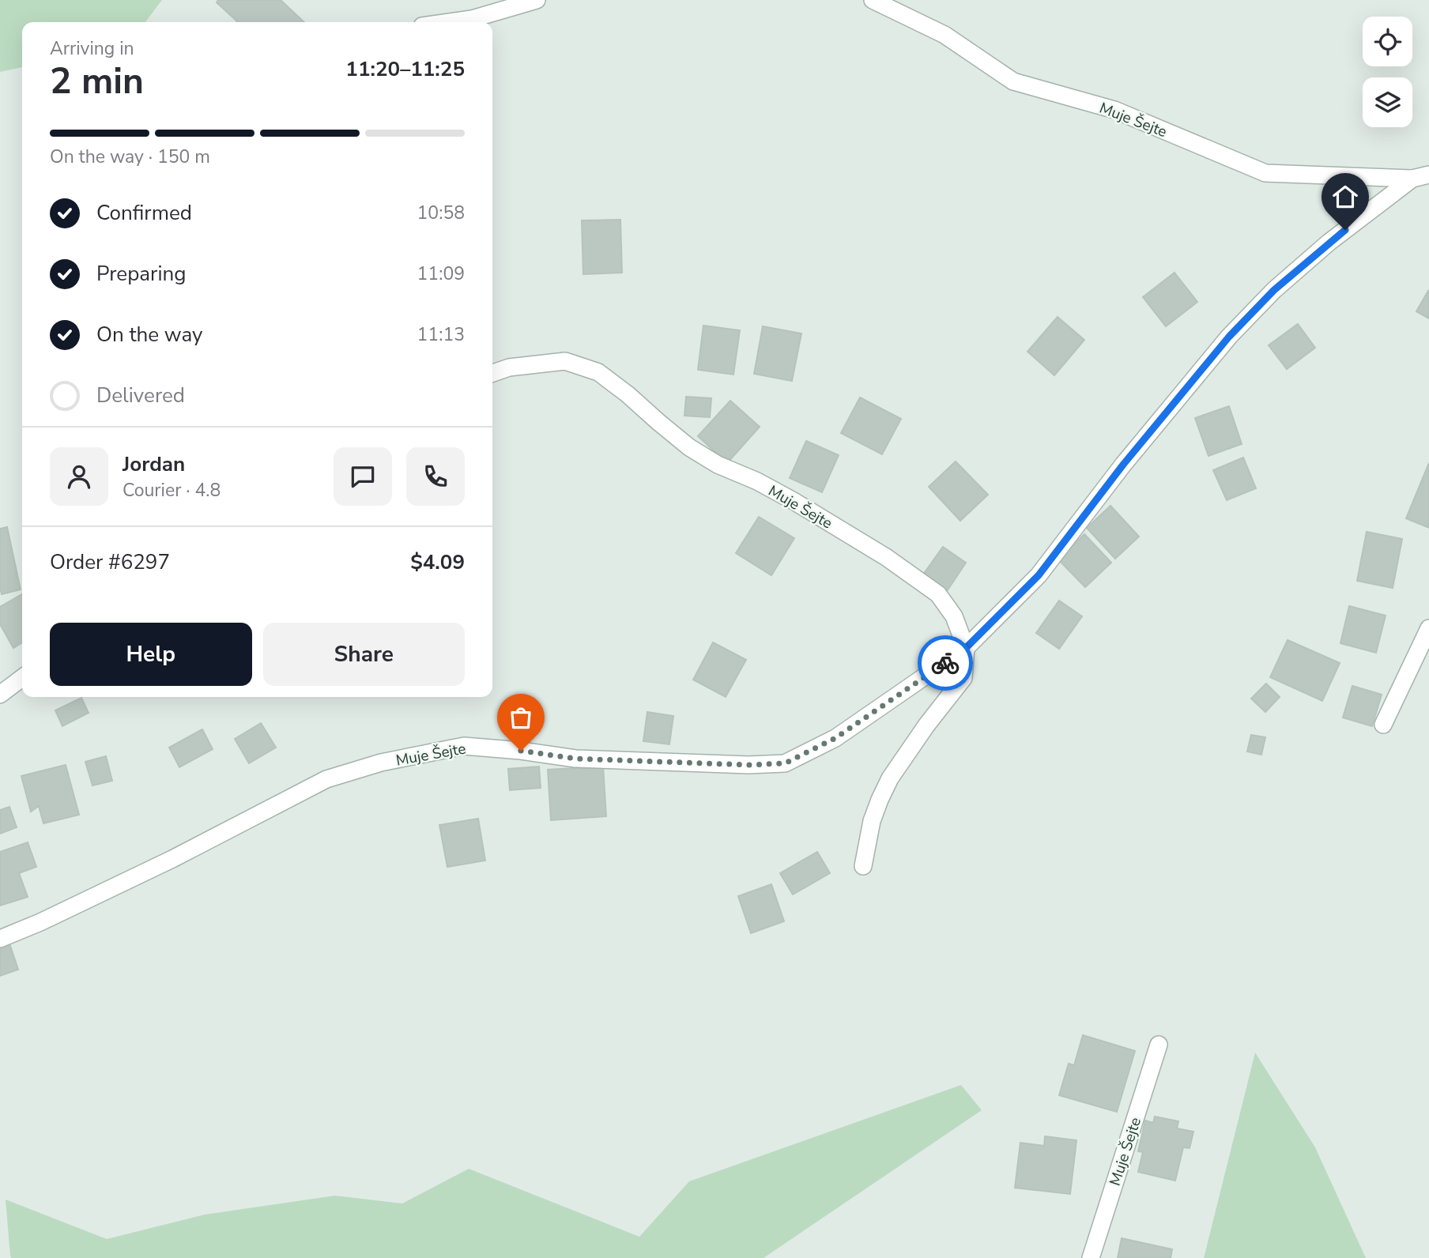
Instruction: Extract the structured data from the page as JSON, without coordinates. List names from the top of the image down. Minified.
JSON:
{"streets":{"street":["Muje Šejte"]},"page":{"heading":["2 min","Arriving in","11:20–11:25"],"panel":["Jordan","Courier · 4.8","Order #6297","$4.09"],"bar":"On the way · 150 m","list":[["Confirmed","10:58"],["Preparing","11:09"],["On the way","11:13"],"Delivered"],"buttons":["Help","Share"]}}
